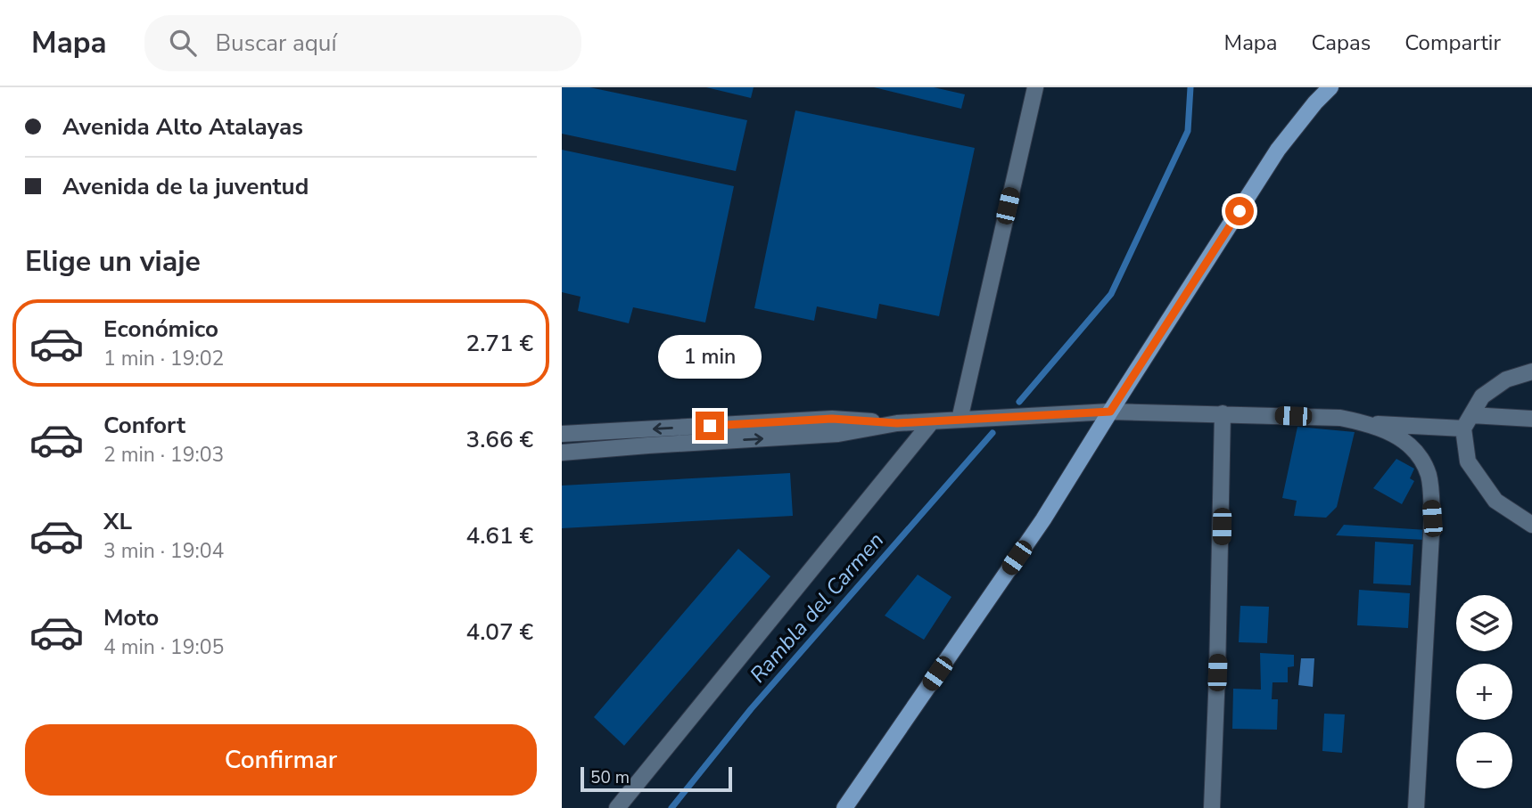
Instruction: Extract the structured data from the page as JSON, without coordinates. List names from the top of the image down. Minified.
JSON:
{"water":["Rambla del Carmen"],"scale_bar":"50 m","page":{"header":"Mapa","search":"Buscar aquí","nav":["Mapa","Capas","Compartir"],"banner":["Avenida Alto Atalayas","Avenida de la juventud"],"heading":"Elige un viaje","list":[{"name":"Económico","note":"1 min · 19:02","value":"2.71 €"},{"name":"Confort","note":"2 min · 19:03","value":"3.66 €"},{"name":"XL","note":"3 min · 19:04","value":"4.61 €"},{"name":"Moto","note":"4 min · 19:05","value":"4.07 €"}],"bubble":"1 min","map_buttons":["+","−"],"buttons":"Confirmar","scale":"50 m"}}
